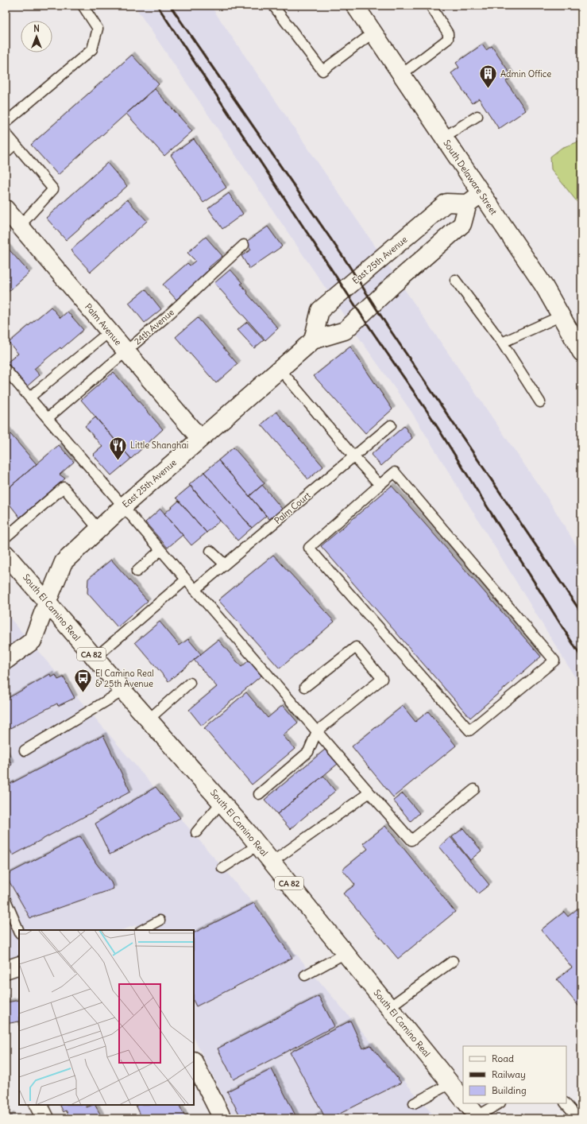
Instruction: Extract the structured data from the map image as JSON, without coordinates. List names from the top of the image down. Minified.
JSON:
{"streets":{"main road":["South Delaware Street","East 25th Avenue","Palm Avenue","South El Camino Real","CA 82"],"lane":["24th Avenue","Palm Court"]},"crossings":[["East 25th Avenue","Palm Avenue"],["East 25th Avenue","South El Camino Real"],["Palm Avenue","24th Avenue"]],"places":{"building":["Admin Office"],"restaurant":["Little Shanghai"],"bus stop":["El Camino Real & 25th Avenue"]},"legend":["Road","Railway","Building"],"north":"top"}
